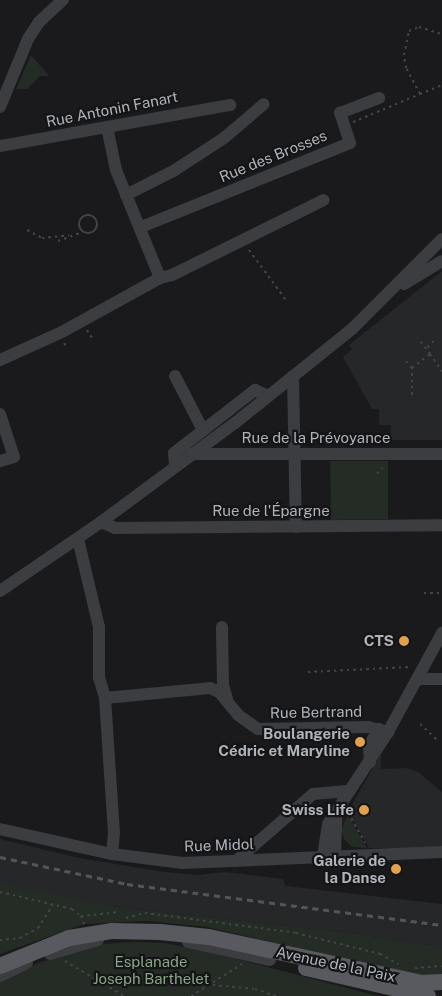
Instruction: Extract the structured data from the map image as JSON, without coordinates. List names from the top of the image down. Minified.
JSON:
{"streets":{"main road":["Avenue de la Paix"],"street":["Rue Antonin Fanart","Rue des Brosses","Rue de la Prévoyance","Rue de l'Épargne","Rue Bertrand","Rue Midol"]},"parks":["Esplanade Joseph Barthelet"],"places":["CTS","Boulangerie Cédric et Maryline","Swiss Life","Galerie de la Danse"]}
